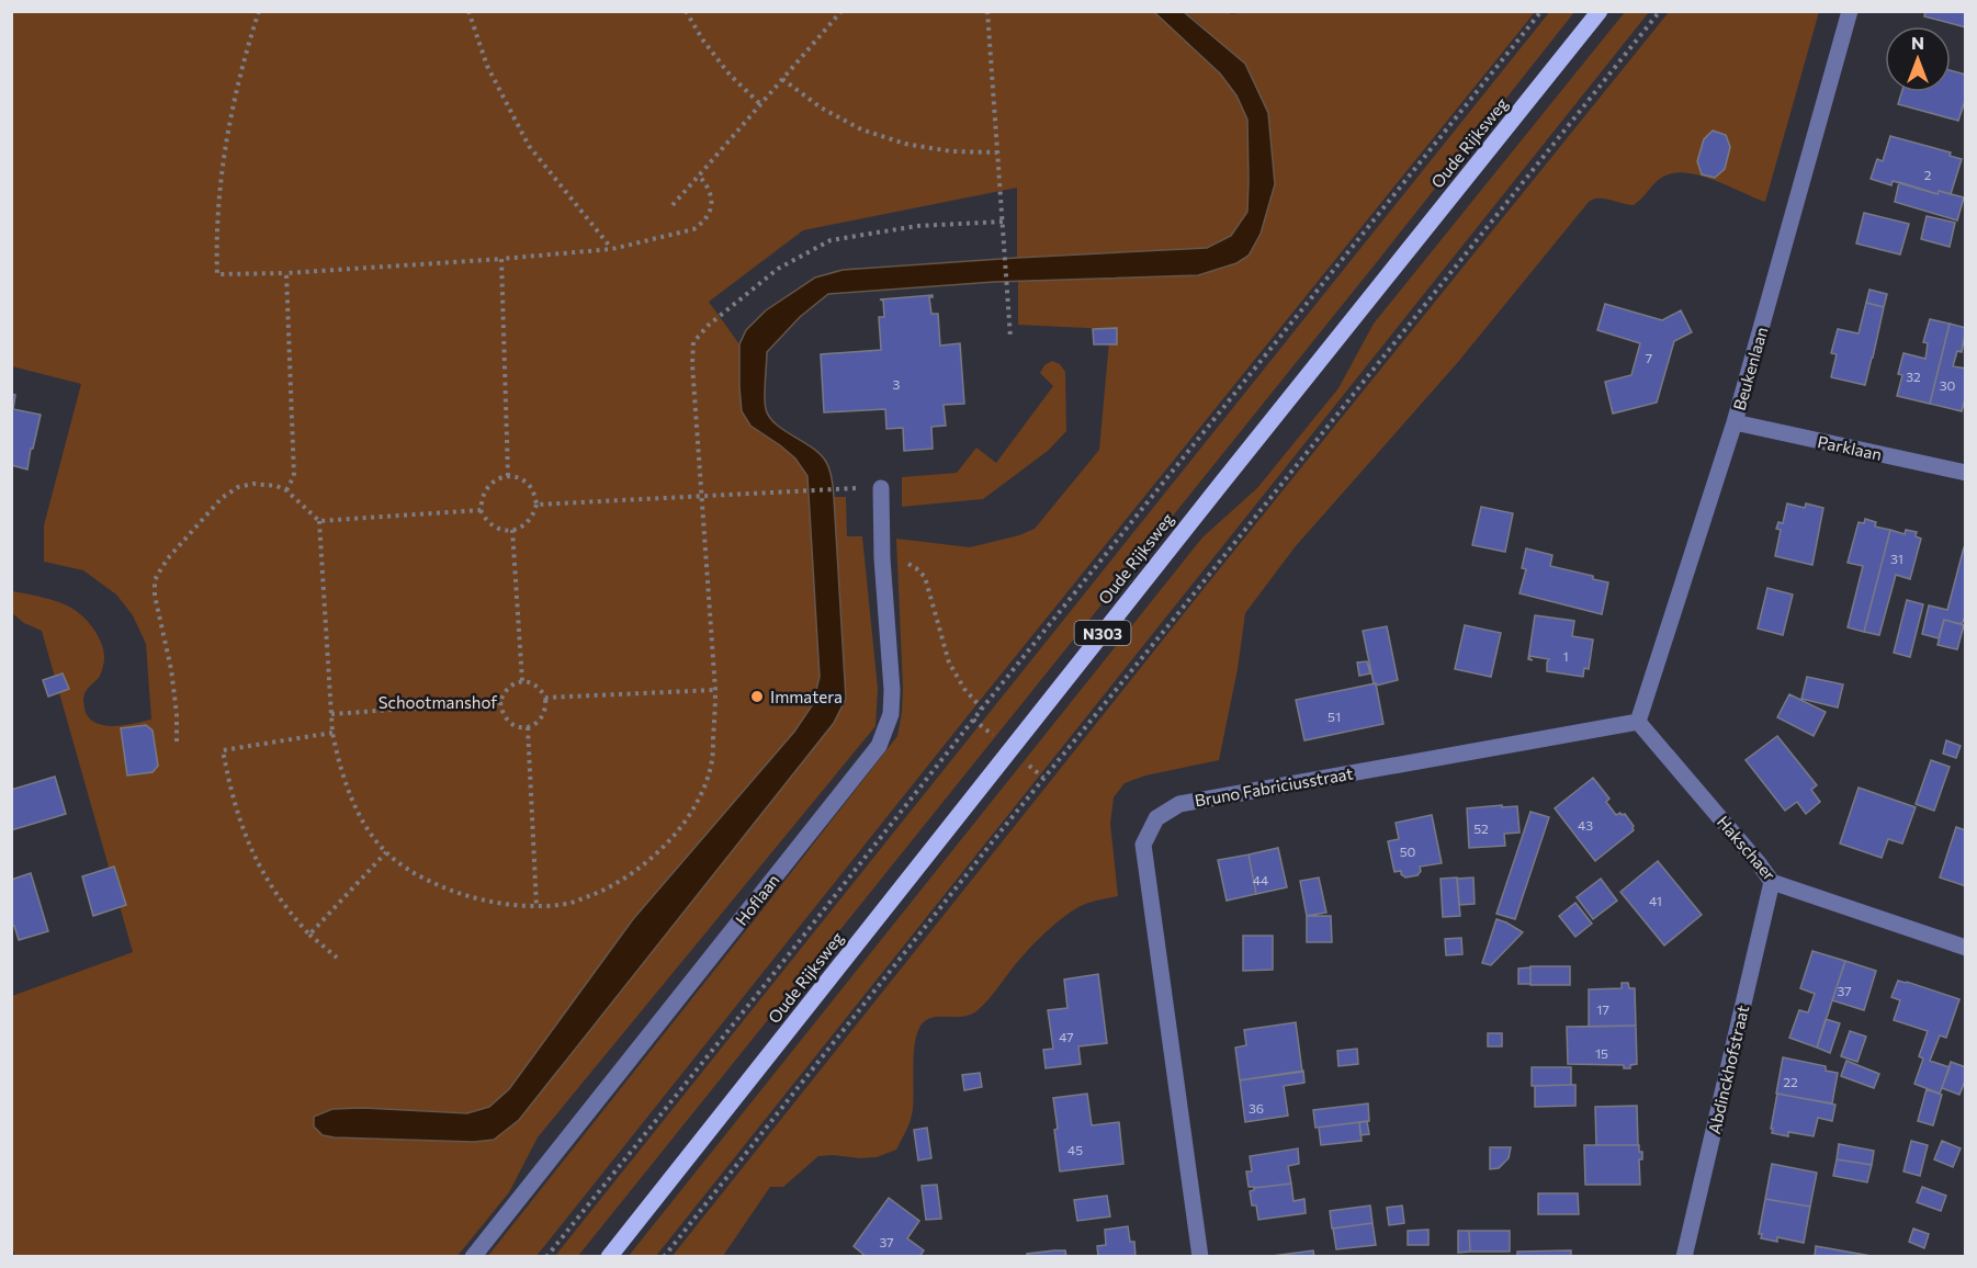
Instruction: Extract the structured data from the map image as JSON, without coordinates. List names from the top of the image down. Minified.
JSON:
{"streets":{"main road":["Oude Rijksweg","N303"],"street":["Beukenlaan","Parklaan","Bruno Fabriciusstraat","Hakschaer","Hoflaan","Abdinckhofstraat"]},"crossings":[["Beukenlaan","Parklaan"],["Beukenlaan","Bruno Fabriciusstraat"],["Beukenlaan","Hakschaer"],["Bruno Fabriciusstraat","Hakschaer"],["Hakschaer","Abdinckhofstraat"]],"parks":["Schootmanshof"],"places":["Immatera"],"house_numbers":["2","7","32","3","30","31","1","51","43","52","50","44","41","37","17","47","15","22","36","45","37"],"north":"top"}
